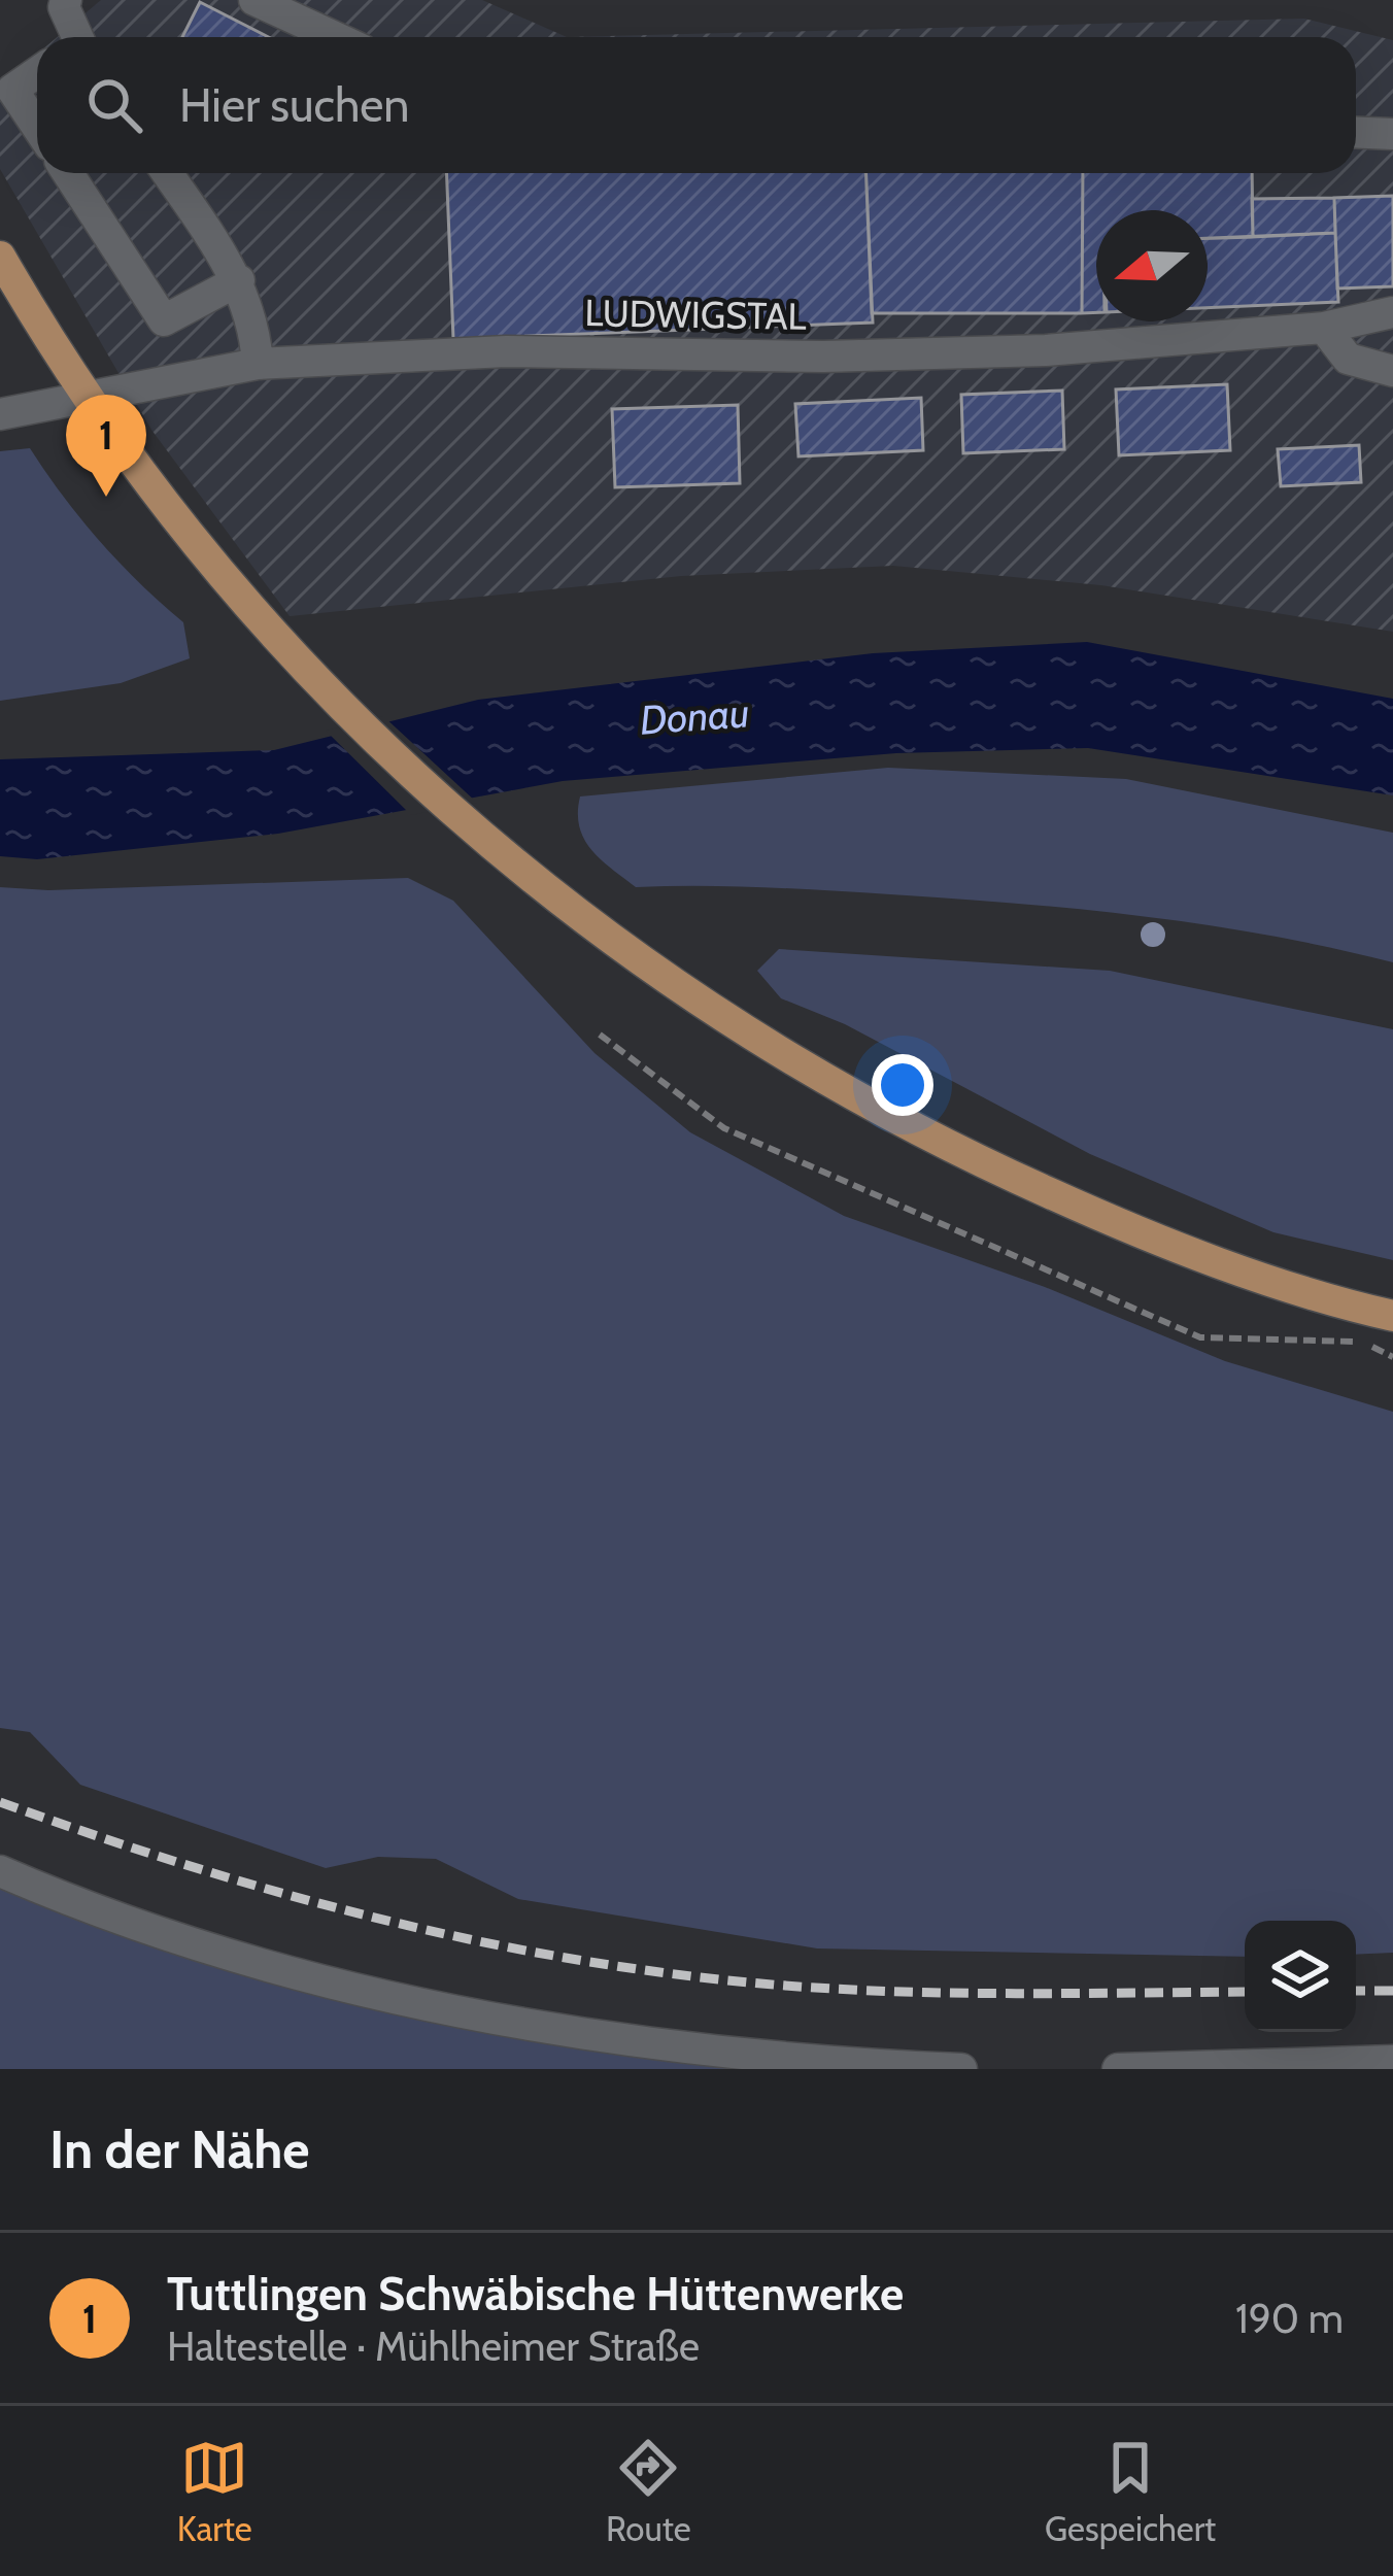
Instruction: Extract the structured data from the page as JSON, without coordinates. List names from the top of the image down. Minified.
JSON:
{"streets":{"street":["LUDWIGSTAL"]},"water":["Donau"],"north":"left","page":{"search":"Hier suchen","pins":"1","heading":"In der Nähe","list":[{"mark":"1","name":"Tuttlingen Schwäbische Hüttenwerke","note":"Haltestelle · Mühlheimer Straße","value":"190 m"}],"nav":["Karte","Route","Gespeichert"]}}
